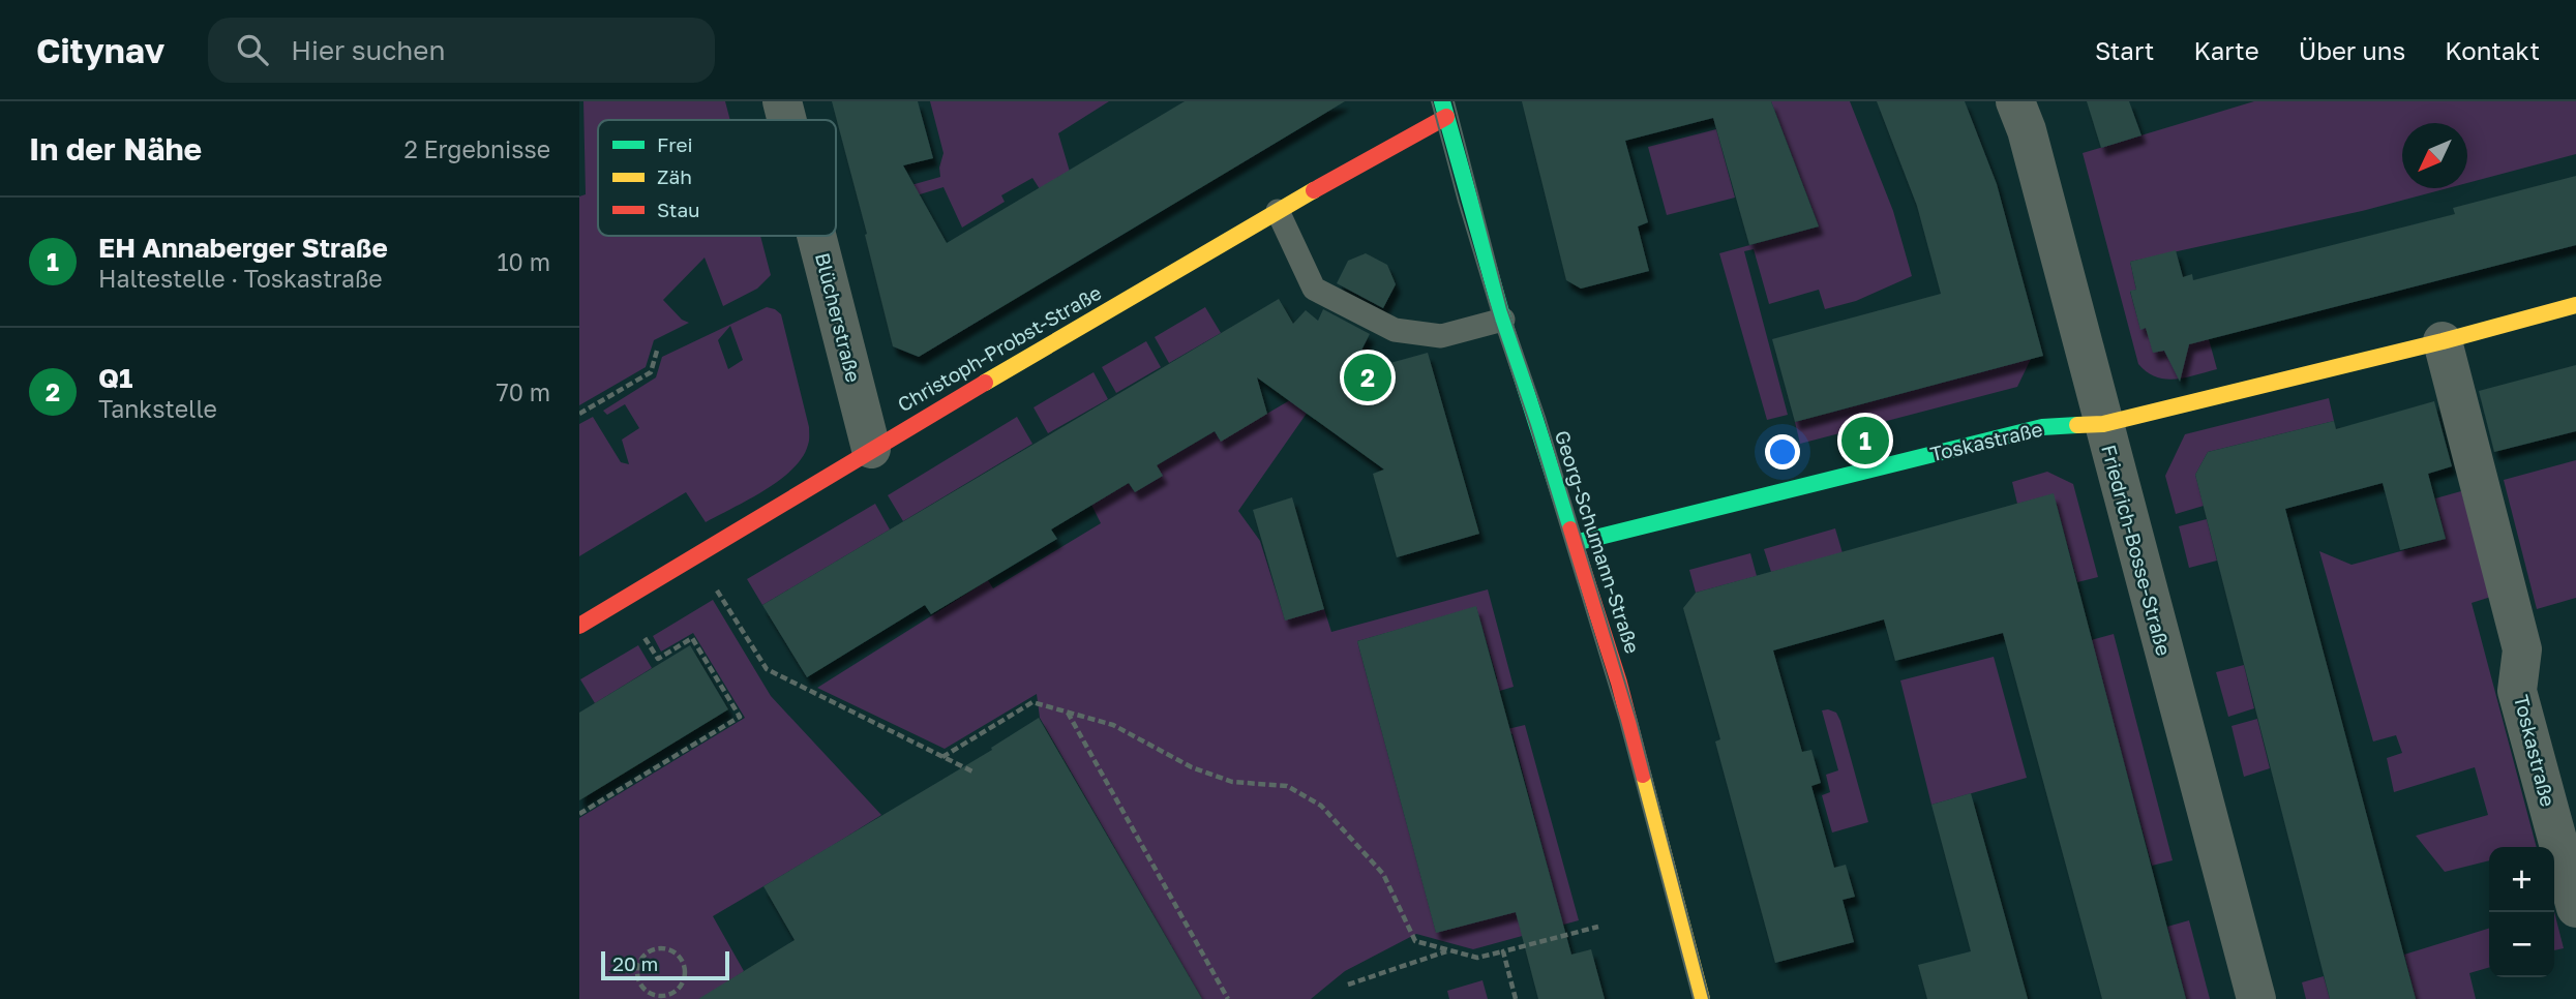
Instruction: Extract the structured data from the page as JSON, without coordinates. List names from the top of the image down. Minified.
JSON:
{"streets":{"street":["Blücherstraße","Christoph-Probst-Straße","Toskastraße","Georg-Schumann-Straße","Friedrich-Bosse-Straße"]},"crossings":[["Blücherstraße","Christoph-Probst-Straße"],["Christoph-Probst-Straße","Georg-Schumann-Straße"],["Toskastraße","Georg-Schumann-Straße"],["Toskastraße","Friedrich-Bosse-Straße"]],"legend":["Frei","Zäh","Stau"],"scale_bar":"20 m","north":"bottom left","page":{"header":"Citynav","search":"Hier suchen","nav":["Start","Karte","Über uns","Kontakt"],"heading":["In der Nähe","2 Ergebnisse"],"list":[{"mark":"1","name":"EH Annaberger Straße","note":"Haltestelle · Toskastraße","value":"10 m"},{"mark":"2","name":"Q1","note":"Tankstelle","value":"70 m"}],"pins":["2","1"],"map_buttons":["+","−"],"scale":"20 m"}}
